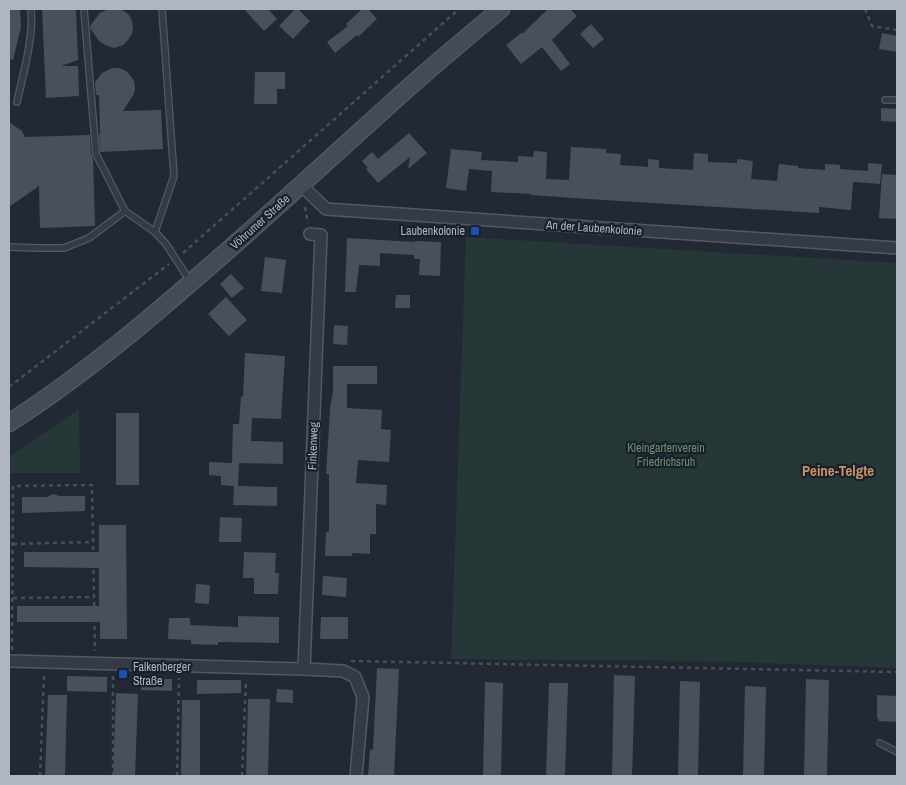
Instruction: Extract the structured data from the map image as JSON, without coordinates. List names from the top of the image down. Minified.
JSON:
{"streets":{"main road":["Vöhrumer Straße"],"street":["An der Laubenkolonie","Finkenweg"]},"crossings":[["Vöhrumer Straße","An der Laubenkolonie"]],"districts":["Peine-Telgte"],"parks":["Kleingartenverein Friedrichsruh"],"places":{"transit":["Laubenkolonie","Falkenberger Straße"]}}
